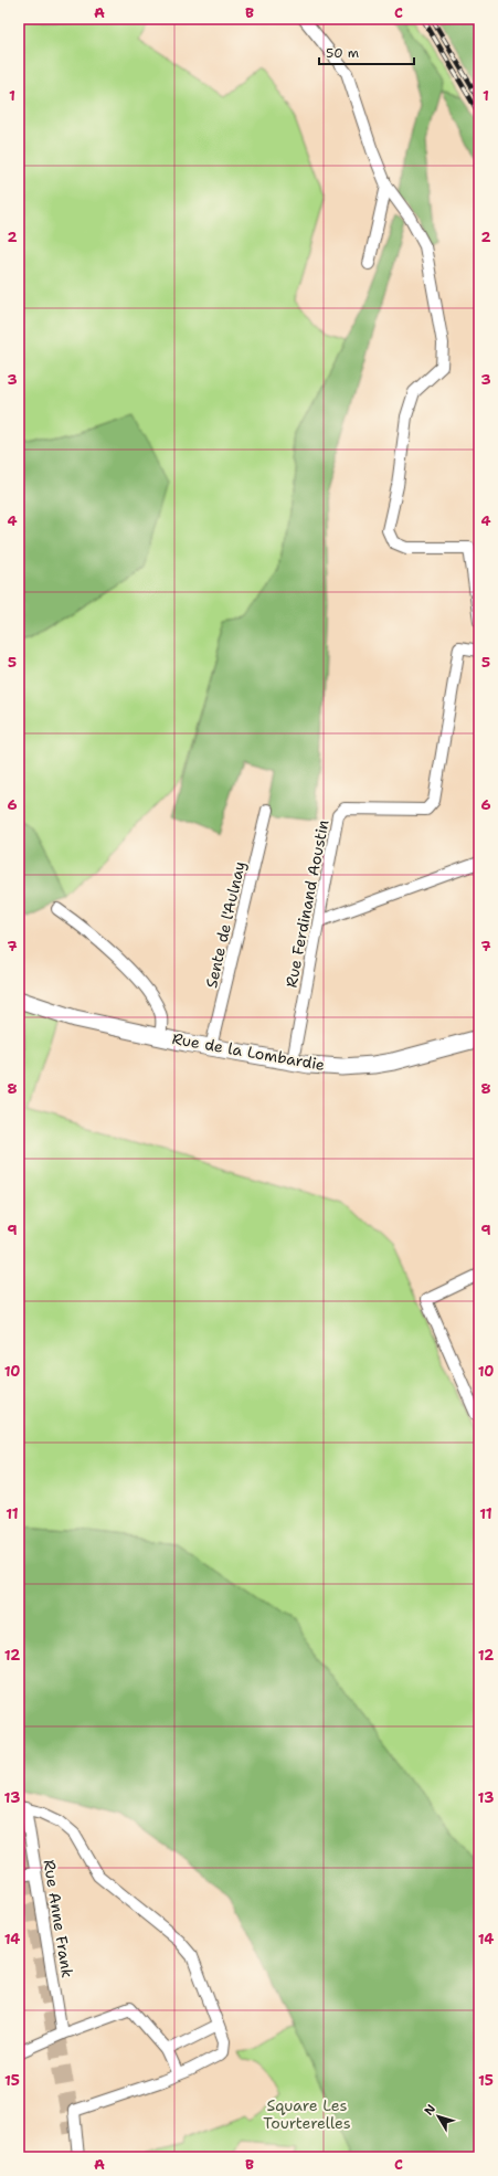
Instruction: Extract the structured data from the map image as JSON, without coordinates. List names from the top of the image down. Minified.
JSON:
{"streets":{"main road":["Rue de la Lombardie"],"street":["Rue Ferdinand Aoustin","Sente de l'Aulnay","Rue Anne Frank"]},"crossings":[["Rue Ferdinand Aoustin","Rue de la Lombardie"],["Sente de l'Aulnay","Rue de la Lombardie"]],"parks":["Square Les Tourterelles"],"scale_bar":"50 m","north":"top left","grid":{"columns":["A","B","C"],"rows":["1","2","3","4","5","6","7","8","9","10","11","12","13","14","15"]}}
